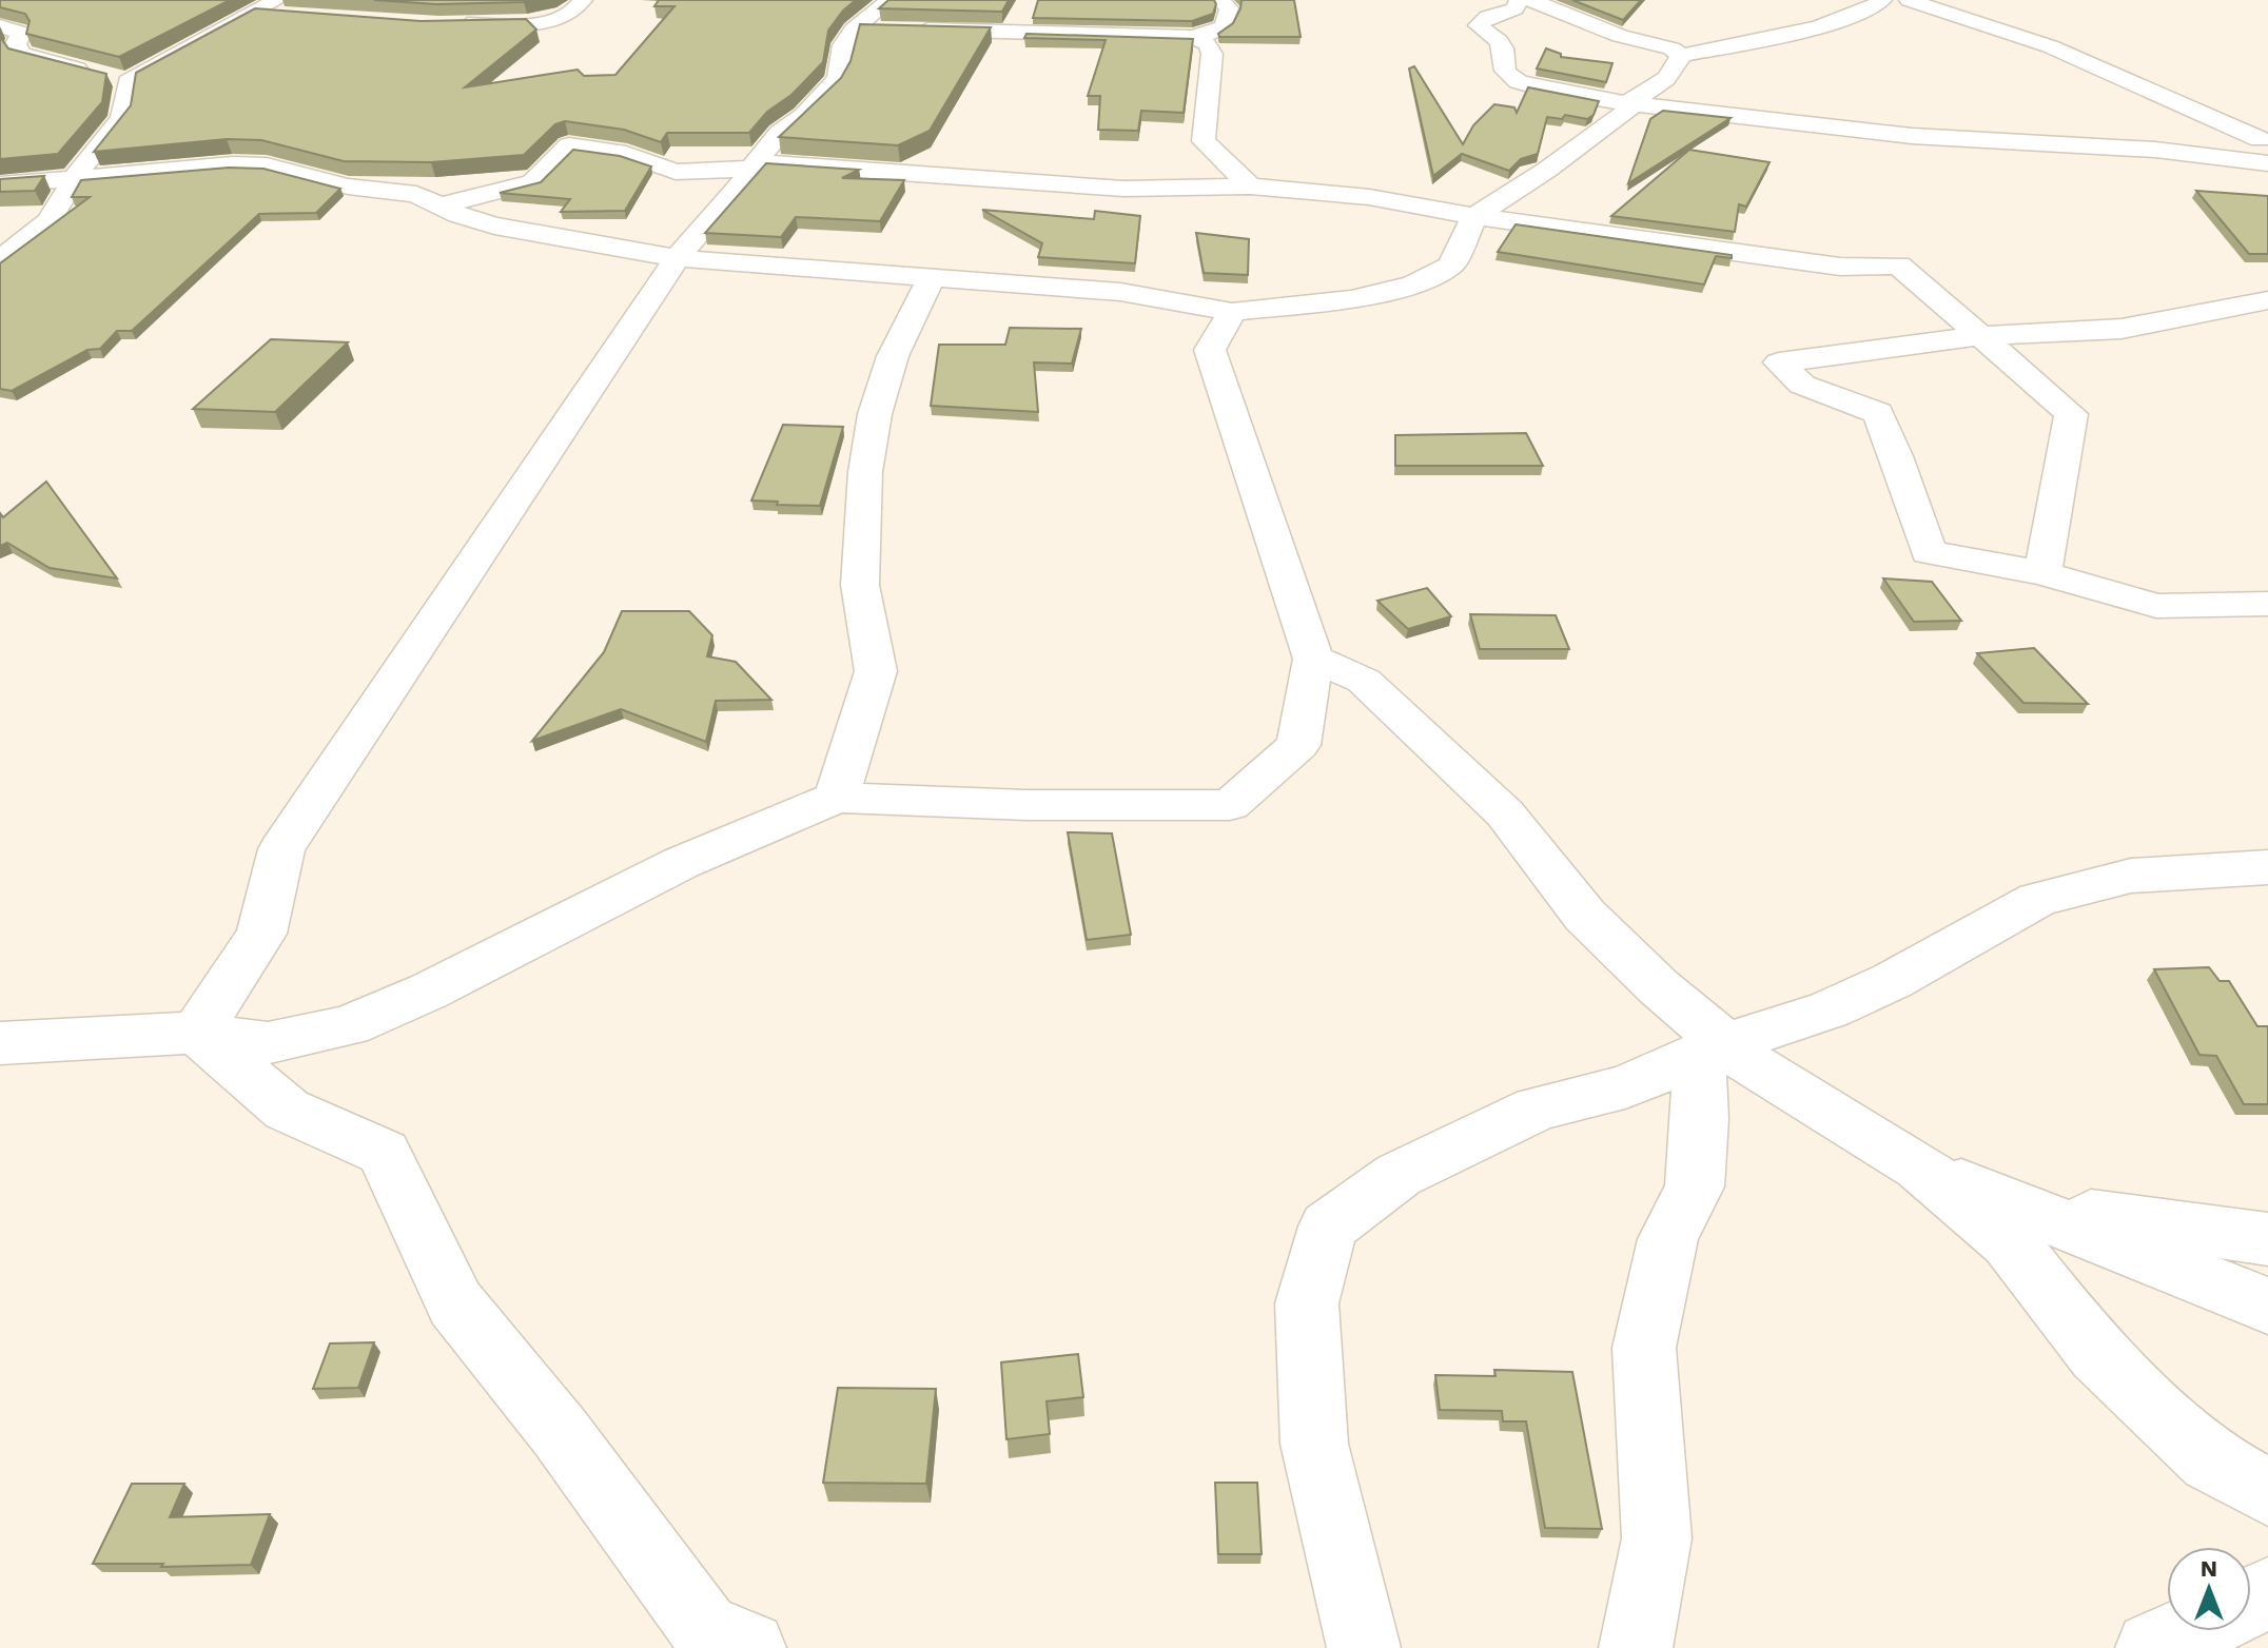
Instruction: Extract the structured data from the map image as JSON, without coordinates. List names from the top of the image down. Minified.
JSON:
{"north":"top"}
